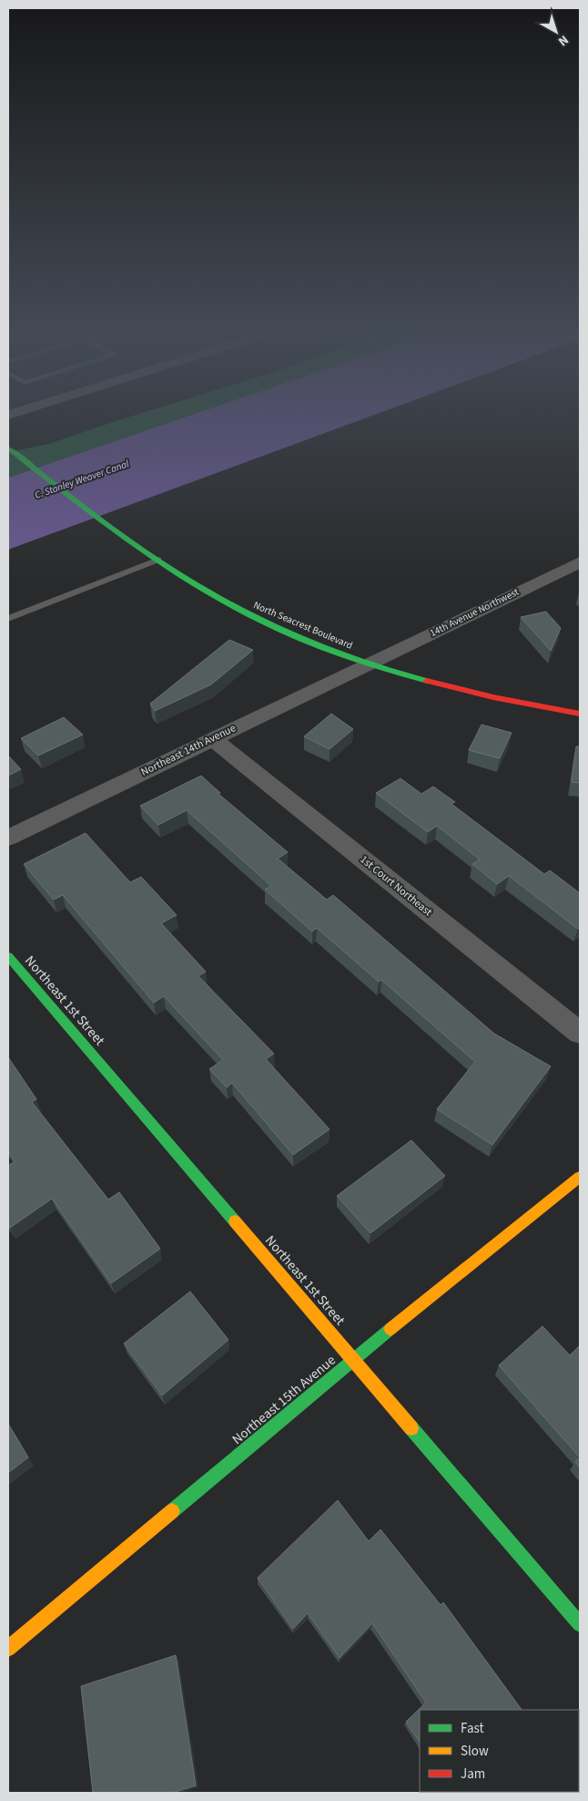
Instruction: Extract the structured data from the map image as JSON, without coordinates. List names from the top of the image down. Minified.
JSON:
{"streets":{"street":["14th Avenue Northwest","North Seacrest Boulevard","Northeast 14th Avenue","1st Court Northeast","Northeast 1st Street","Northeast 15th Avenue"]},"crossings":[["14th Avenue Northwest","North Seacrest Boulevard"],["14th Avenue Northwest","Northeast 14th Avenue"],["North Seacrest Boulevard","Northeast 14th Avenue"],["Northeast 14th Avenue","1st Court Northeast"],["Northeast 1st Street","Northeast 15th Avenue"]],"water":["C. Stanley Weaver Canal"],"legend":["Fast","Slow","Jam"],"north":"bottom right"}
